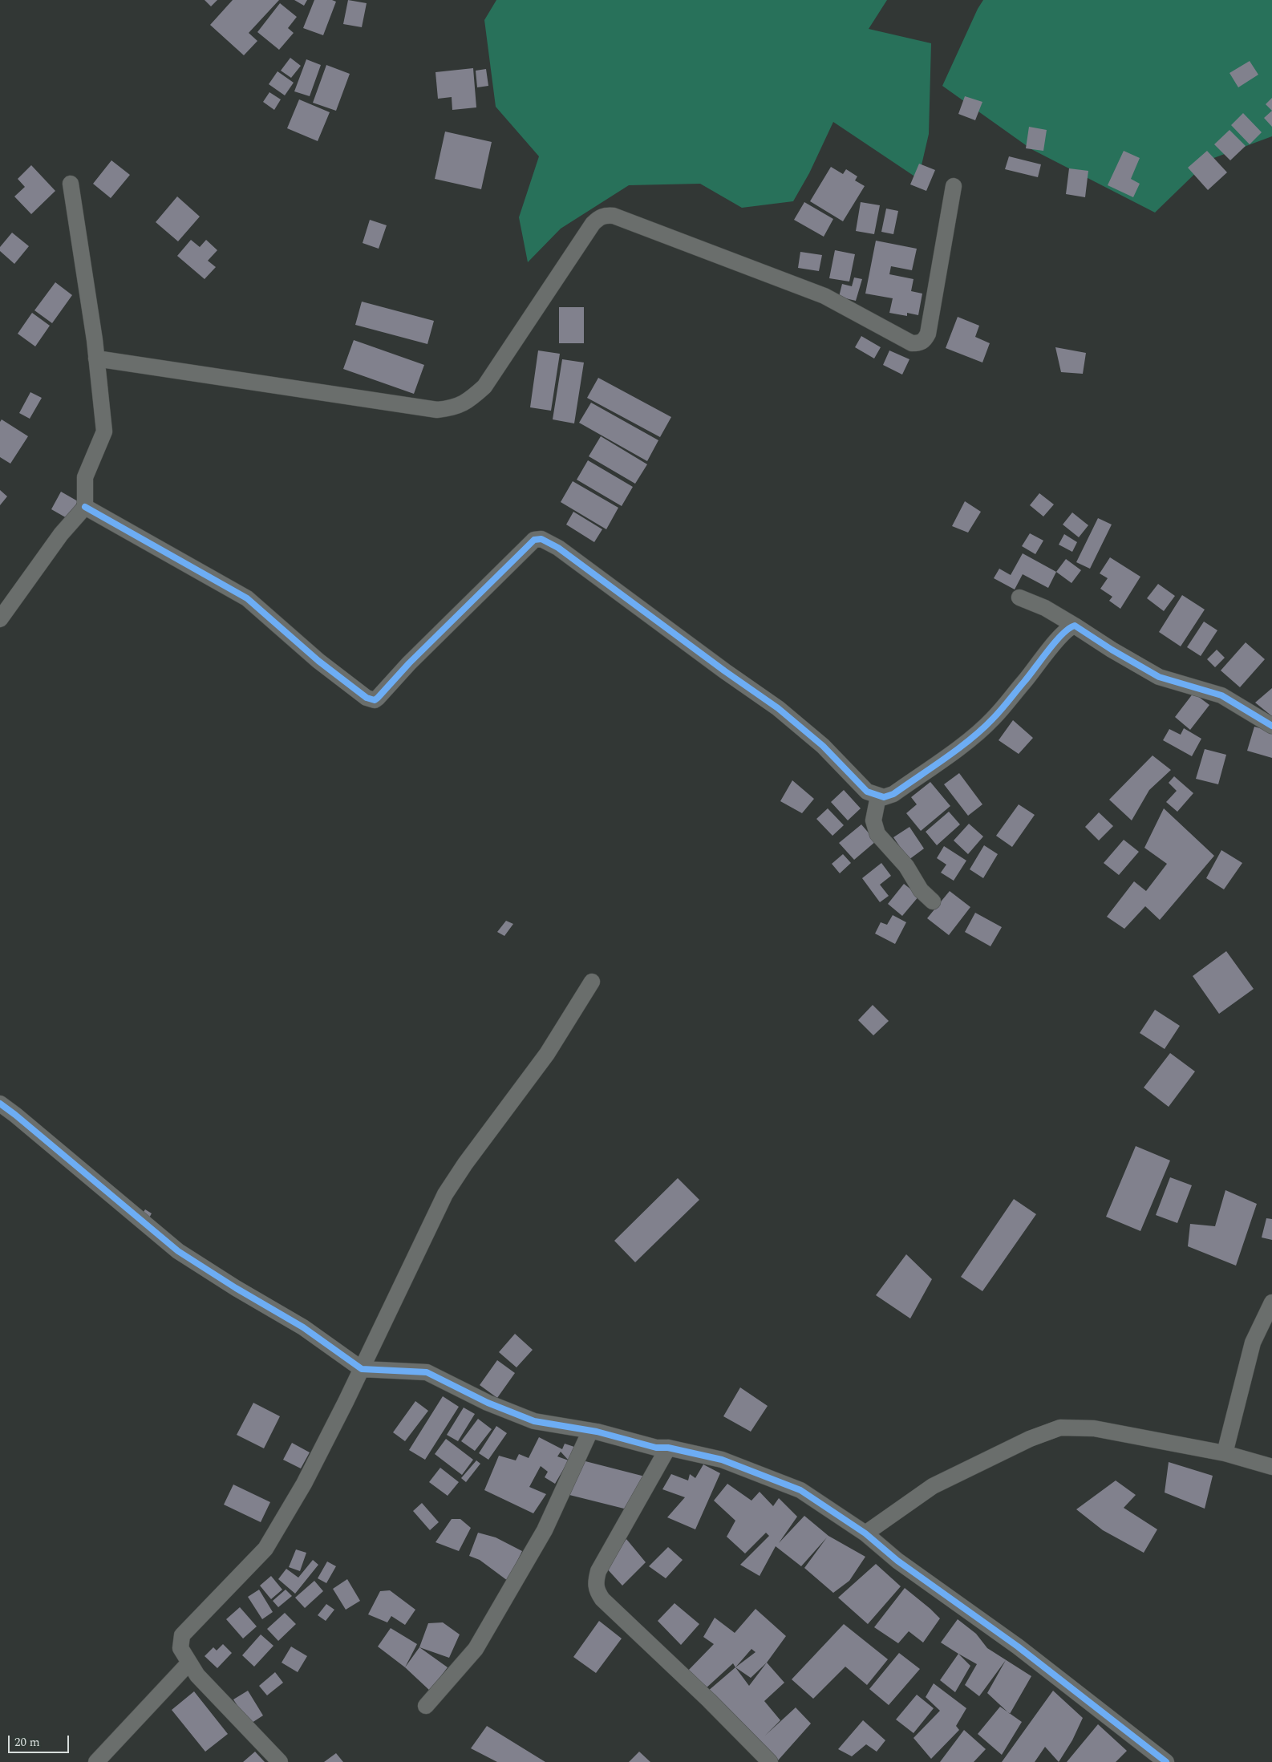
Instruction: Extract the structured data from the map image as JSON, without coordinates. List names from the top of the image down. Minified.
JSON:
{"scale_bar":"20 m"}
